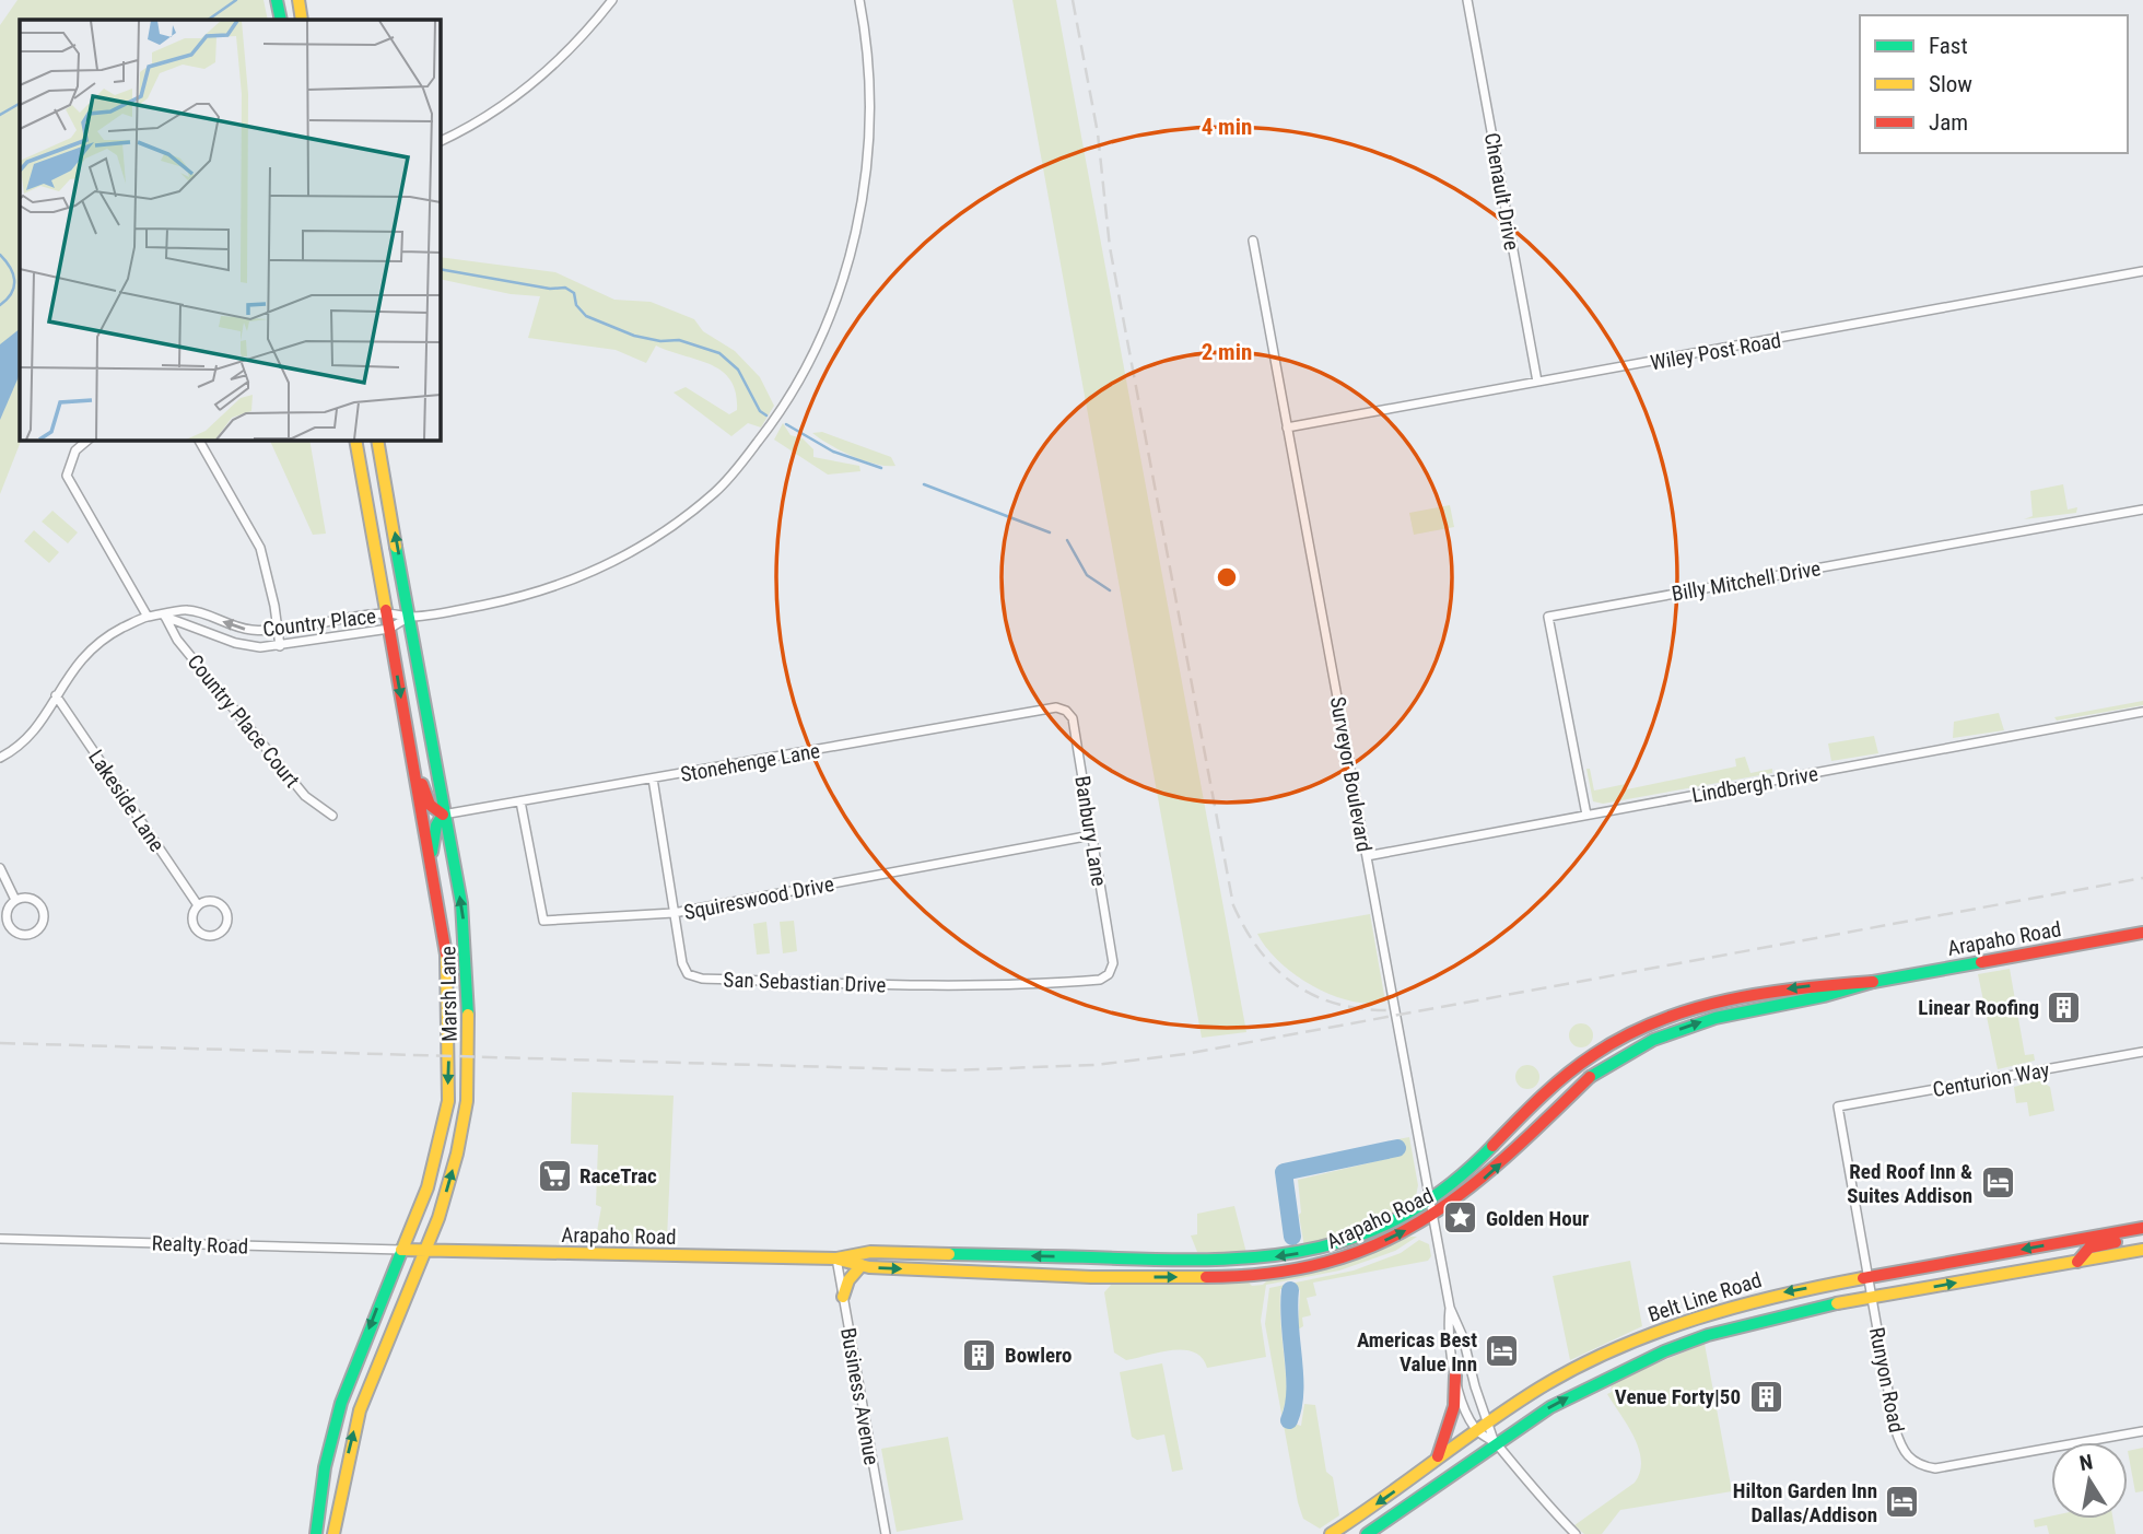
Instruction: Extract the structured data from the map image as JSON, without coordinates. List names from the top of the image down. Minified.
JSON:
{"streets":{"main road":["Arapaho Road","Marsh Lane","Belt Line Road"],"street":["Chenault Drive","Wiley Post Road","Billy Mitchell Drive","Country Place","Country Place Court","Stonehenge Lane","Surveyor Boulevard","Lindbergh Drive","Lakeside Lane","Banbury Lane","Squireswood Drive","San Sebastian Drive","Centurion Way","Realty Road","Runyon Road","Business Avenue"]},"crossings":[["Chenault Drive","Wiley Post Road"],["Wiley Post Road","Surveyor Boulevard"],["Billy Mitchell Drive","Lindbergh Drive"],["Country Place","Country Place Court"],["Country Place","Lakeside Lane"],["Country Place","Marsh Lane"],["Stonehenge Lane","Banbury Lane"],["Stonehenge Lane","Squireswood Drive"],["Stonehenge Lane","San Sebastian Drive"],["Stonehenge Lane","Marsh Lane"],["Surveyor Boulevard","Lindbergh Drive"],["Surveyor Boulevard","Arapaho Road"],["Surveyor Boulevard","Belt Line Road"],["Banbury Lane","Squireswood Drive"],["Banbury Lane","San Sebastian Drive"],["Squireswood Drive","San Sebastian Drive"],["Arapaho Road","Marsh Lane"],["Arapaho Road","Realty Road"],["Arapaho Road","Business Avenue"],["Marsh Lane","Realty Road"],["Centurion Way","Runyon Road"],["Belt Line Road","Runyon Road"]],"places":{"building":["Linear Roofing","Bowlero","Venue Forty|50"],"supermarket":["RaceTrac"],"hotel":["Red Roof Inn & Suites Addison","Americas Best Value Inn","Hilton Garden Inn Dallas/Addison"],"place":["Golden Hour"]},"legend":["Fast","Slow","Jam"],"north":"top","rings":["4 min","2 min"]}
